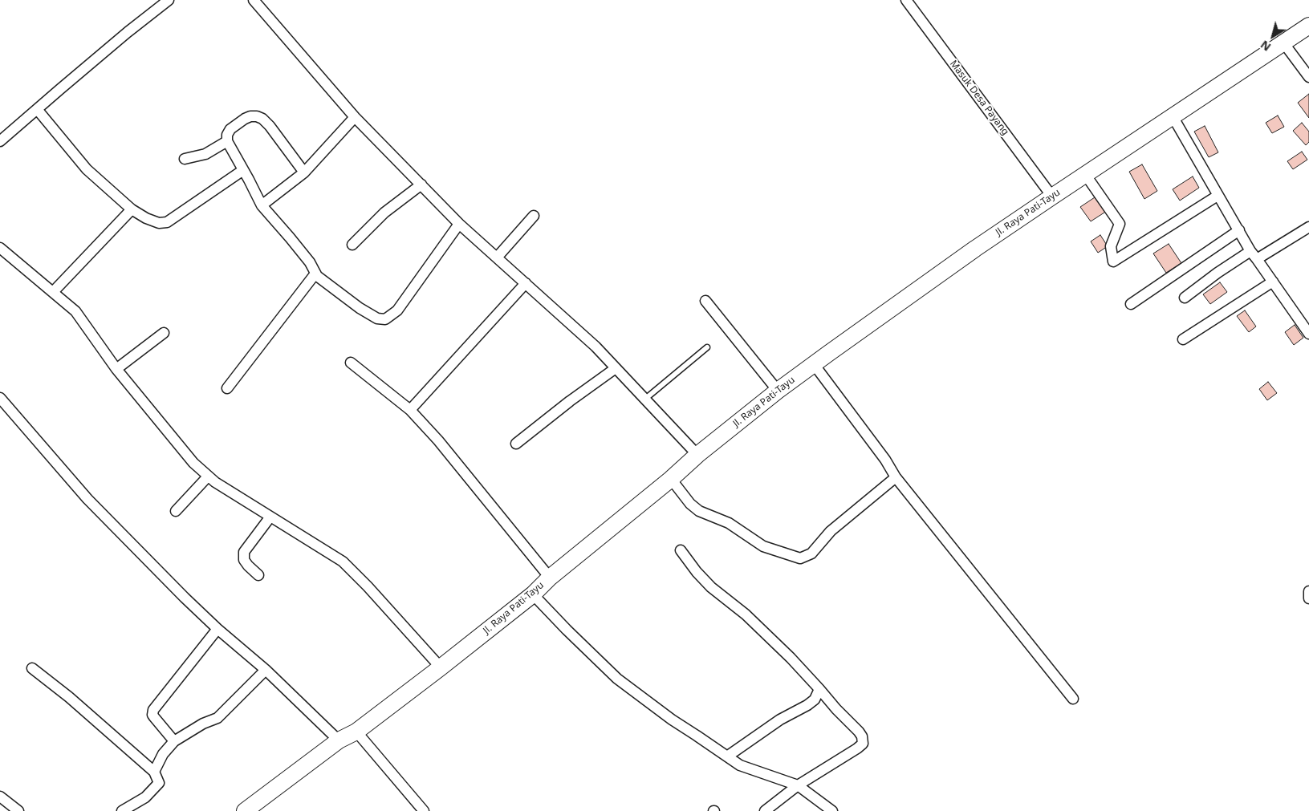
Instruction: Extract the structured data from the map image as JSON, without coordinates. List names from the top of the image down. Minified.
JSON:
{"streets":{"main road":["Jl. Raya Pati-Tayu"],"street":["Masuk Desa Payang"]},"crossings":[["Masuk Desa Payang","Jl. Raya Pati-Tayu"]],"north":"bottom left"}
